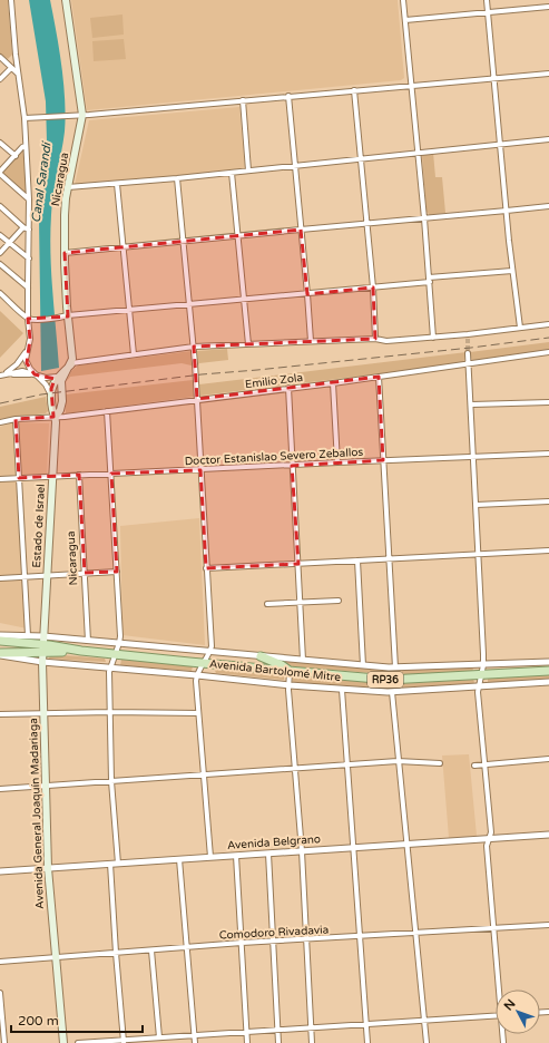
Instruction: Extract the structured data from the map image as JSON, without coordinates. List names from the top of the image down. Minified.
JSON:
{"streets":{"main road":["Nicaragua","Estado de Israel","Avenida Bartolomé Mitre","RP36","Avenida General Joaquín Madariaga"],"street":["Emilio Zola","Doctor Estanislao Severo Zeballos","Avenida Belgrano","Comodoro Rivadavia"]},"crossings":[["Nicaragua","Doctor Estanislao Severo Zeballos"],["Nicaragua","Estado de Israel"],["Nicaragua","Avenida Bartolomé Mitre"],["Emilio Zola","Estado de Israel"],["Doctor Estanislao Severo Zeballos","Estado de Israel"],["Estado de Israel","Avenida Bartolomé Mitre"],["Estado de Israel","Avenida General Joaquín Madariaga"],["Avenida Bartolomé Mitre","Avenida General Joaquín Madariaga"],["Avenida General Joaquín Madariaga","Avenida Belgrano"],["Avenida General Joaquín Madariaga","Comodoro Rivadavia"]],"water":["Canal Sarandí"],"scale_bar":"200 m","north":"top left"}
